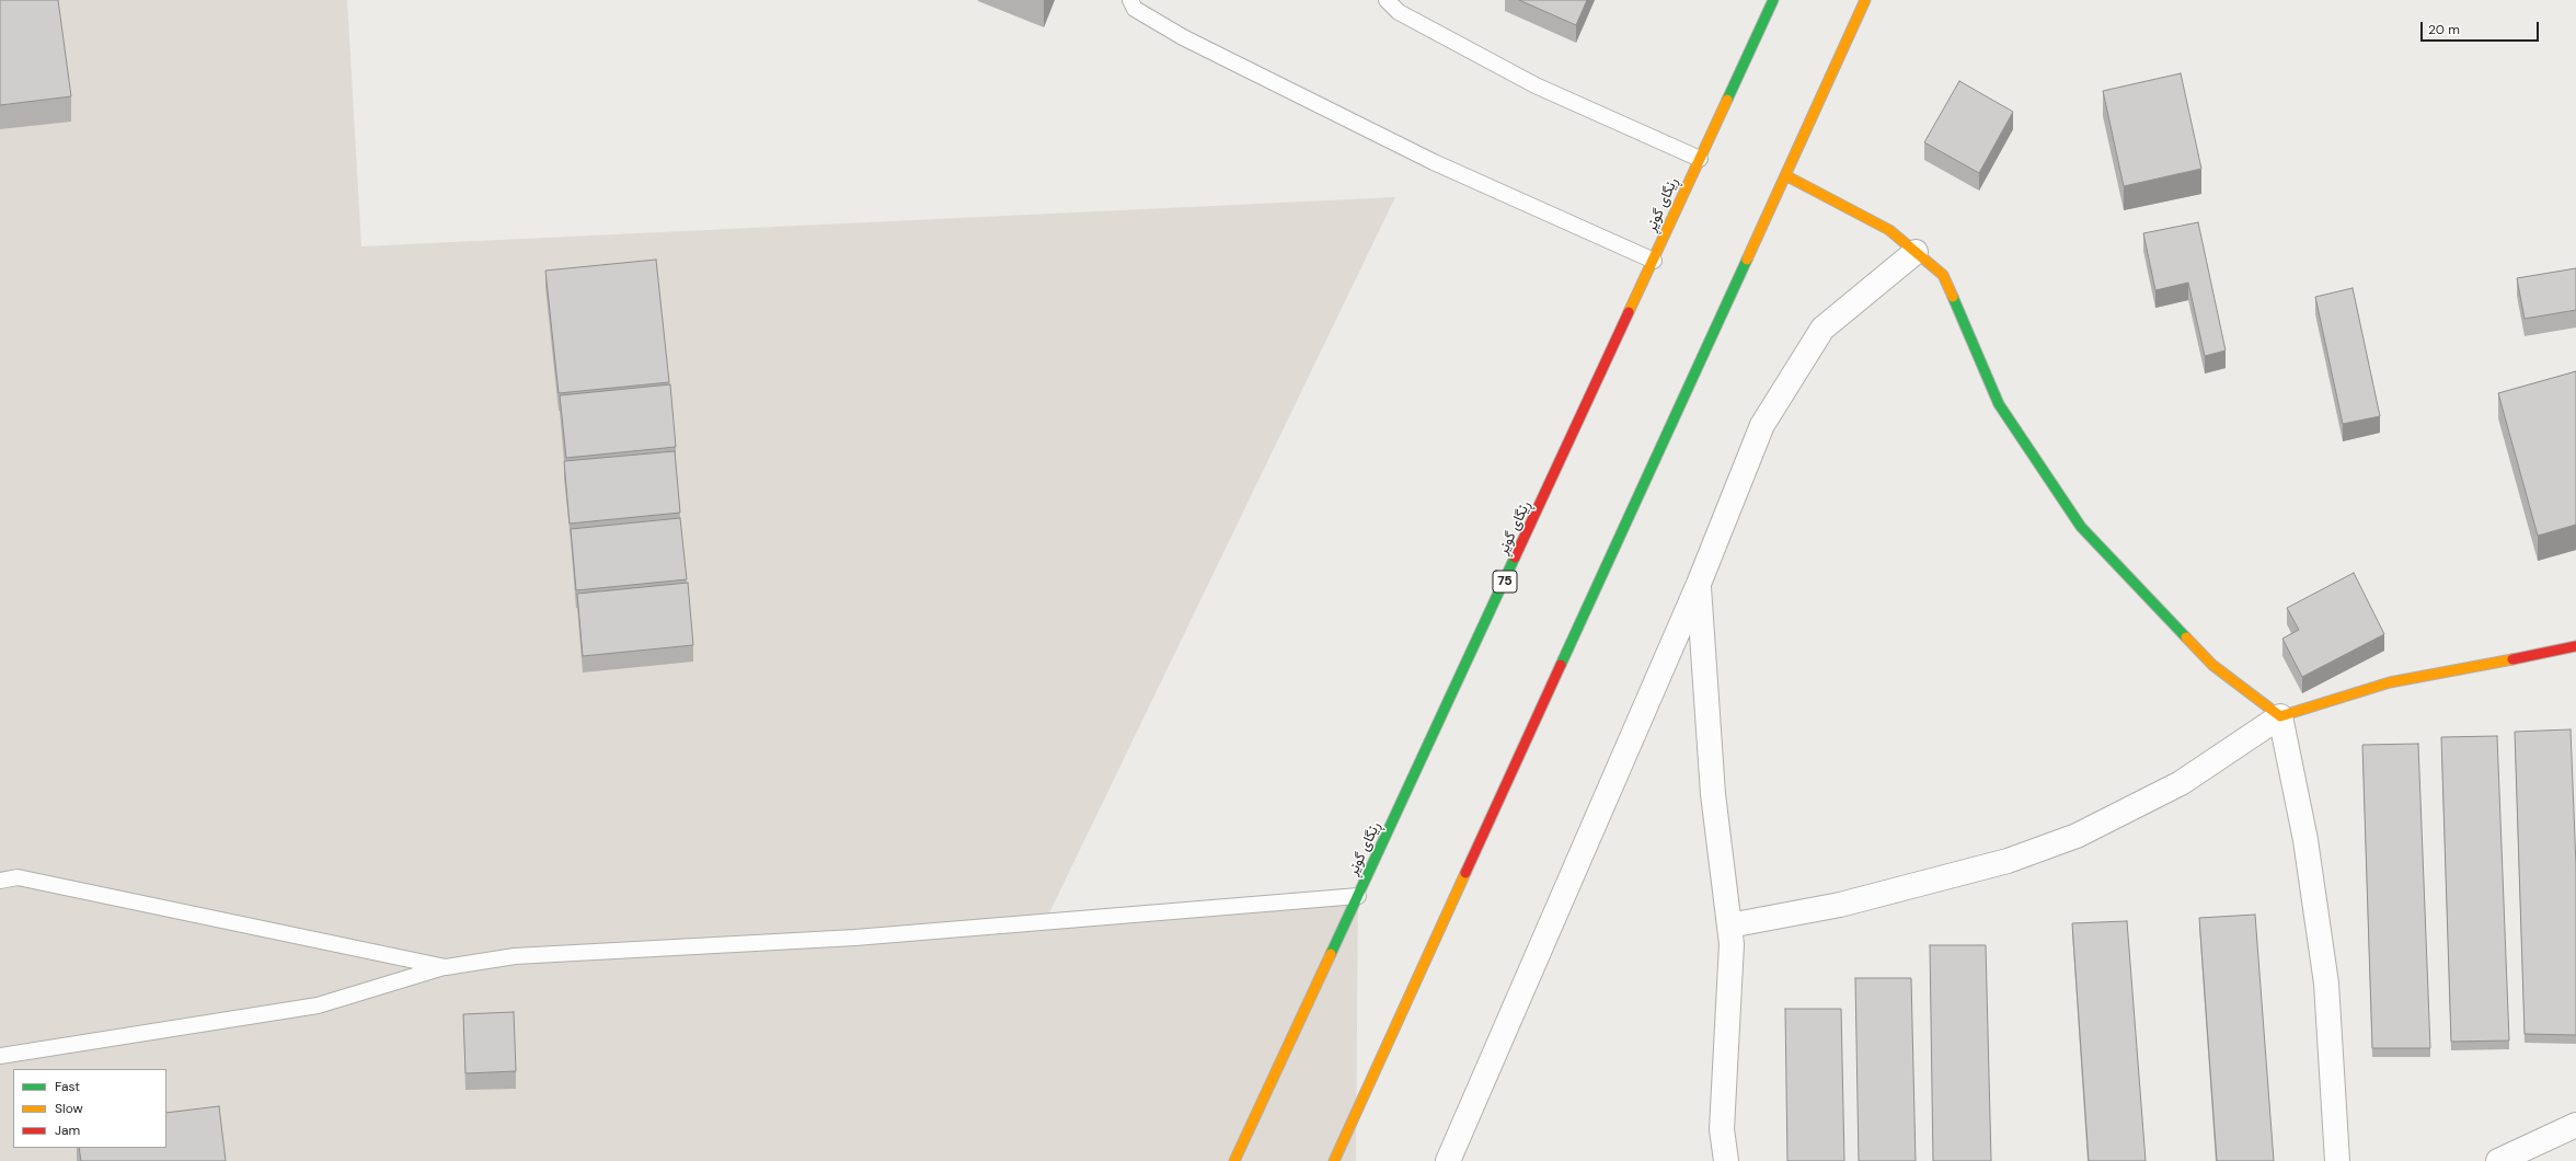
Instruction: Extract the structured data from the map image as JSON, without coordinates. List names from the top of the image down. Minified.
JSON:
{"streets":{"main road":["ڕێگای گوێڕ","75"]},"legend":["Fast","Slow","Jam"],"scale_bar":"20 m"}
